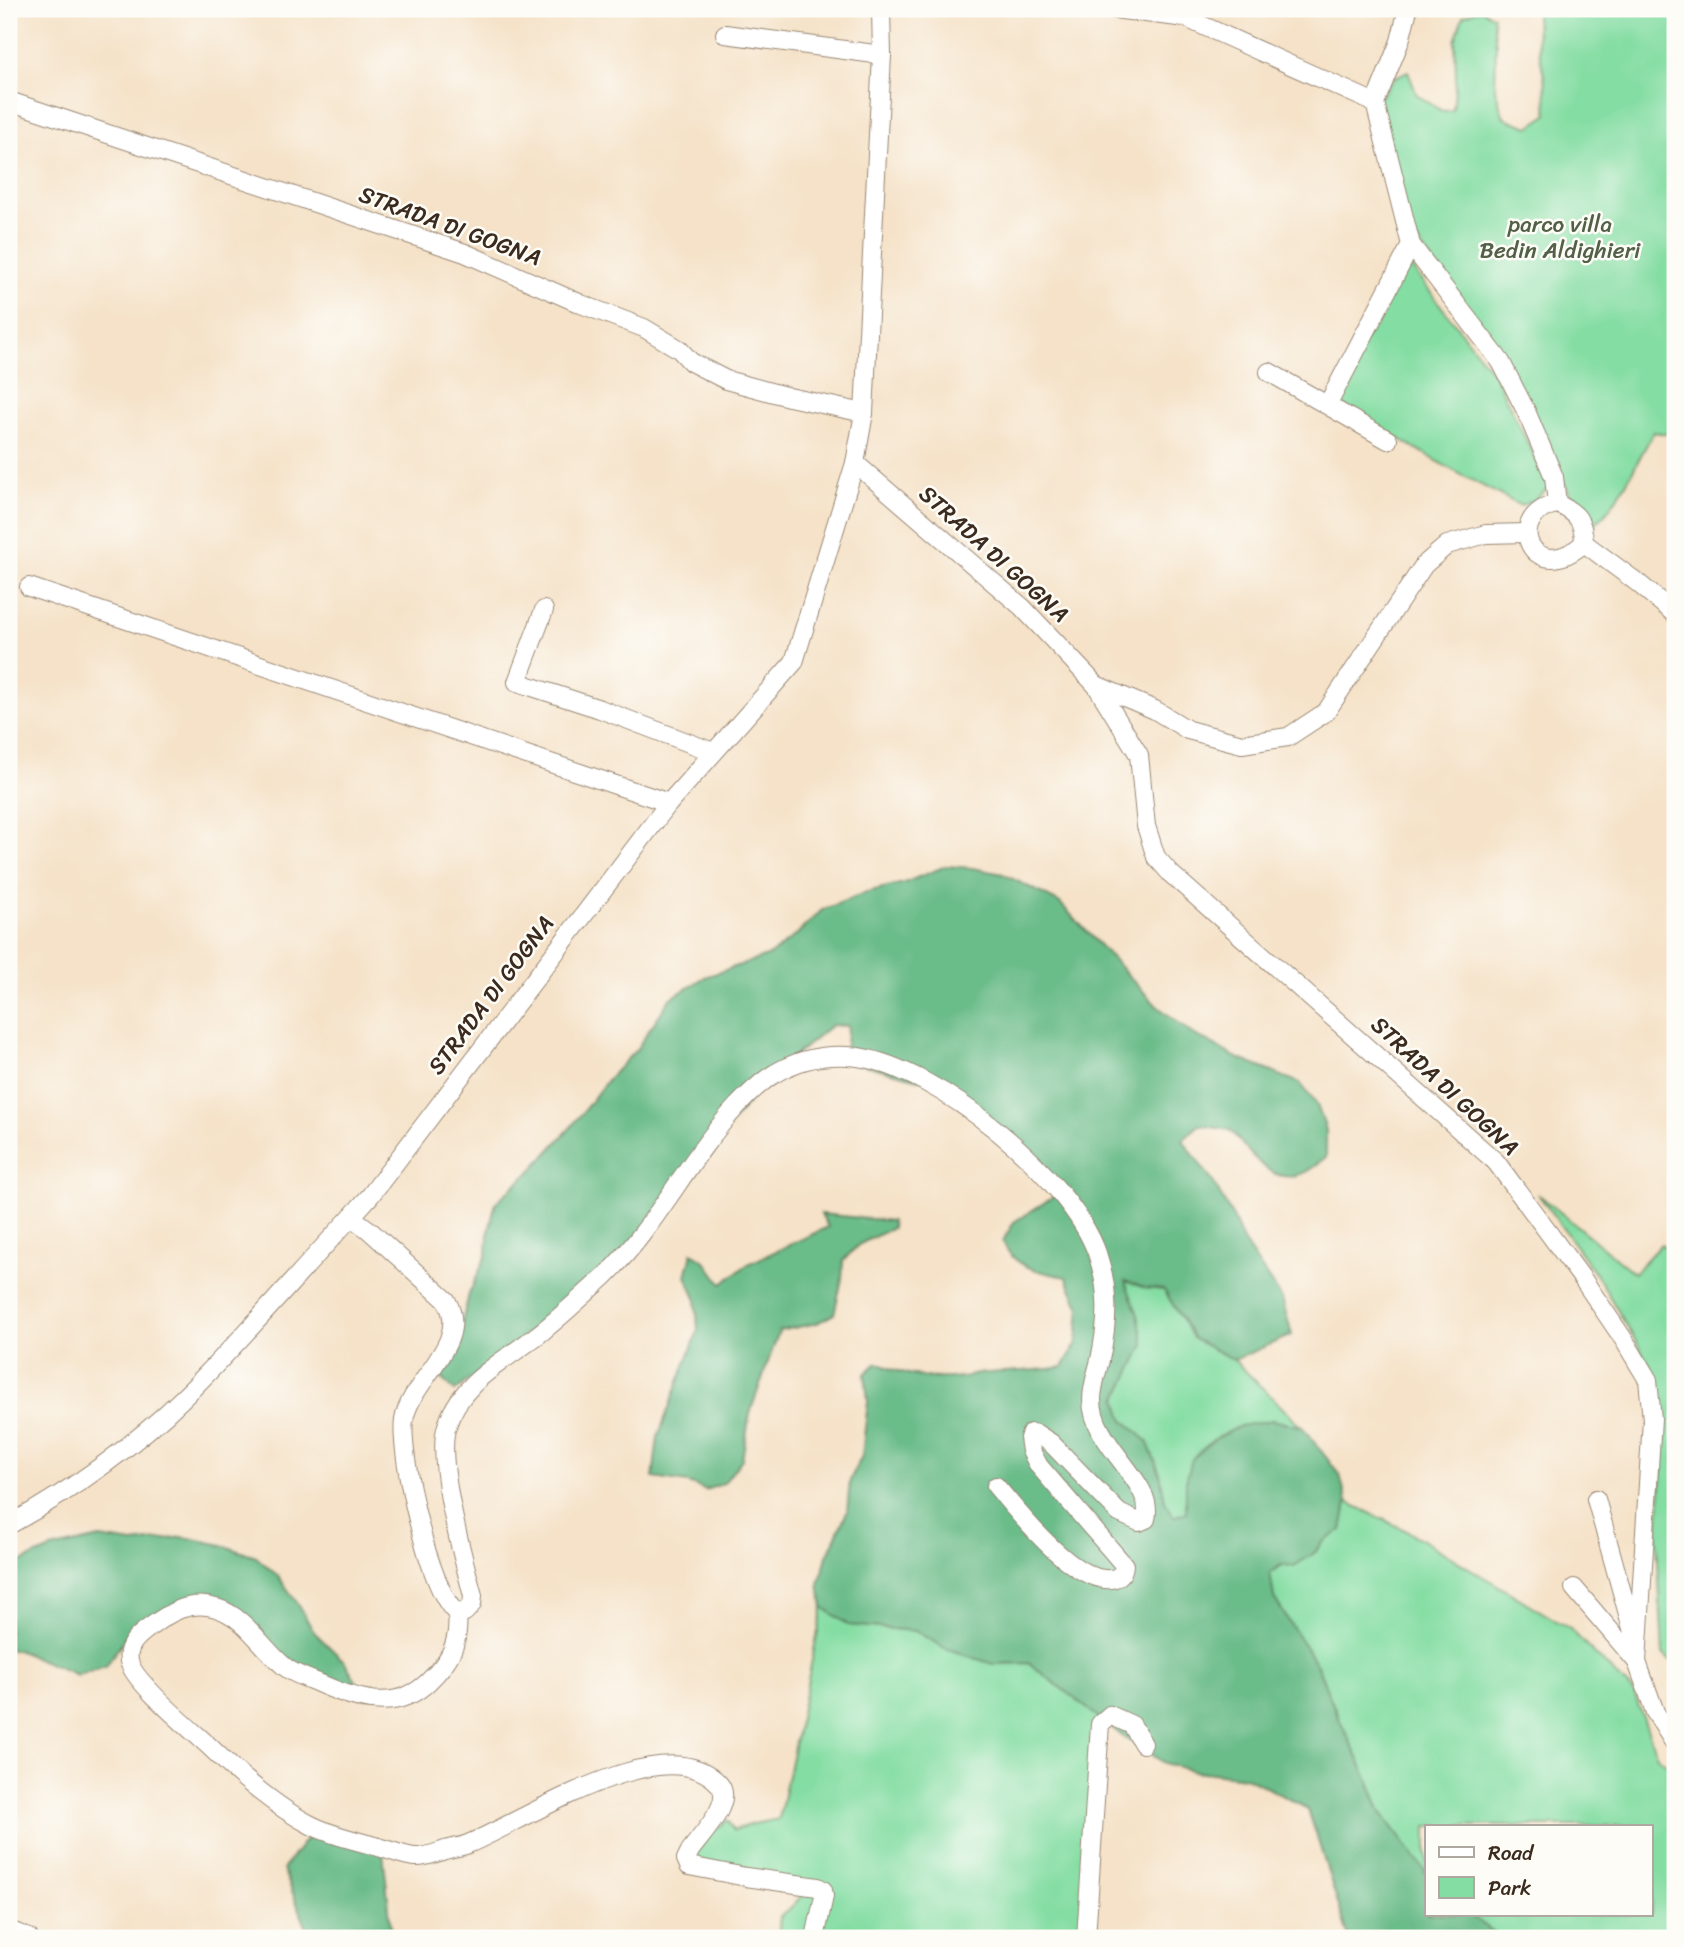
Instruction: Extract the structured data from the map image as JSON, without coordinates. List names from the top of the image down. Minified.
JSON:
{"streets":{"street":["STRADA DI GOGNA"]},"parks":["parco villa Bedin Aldighieri"],"legend":["Road","Park"]}
